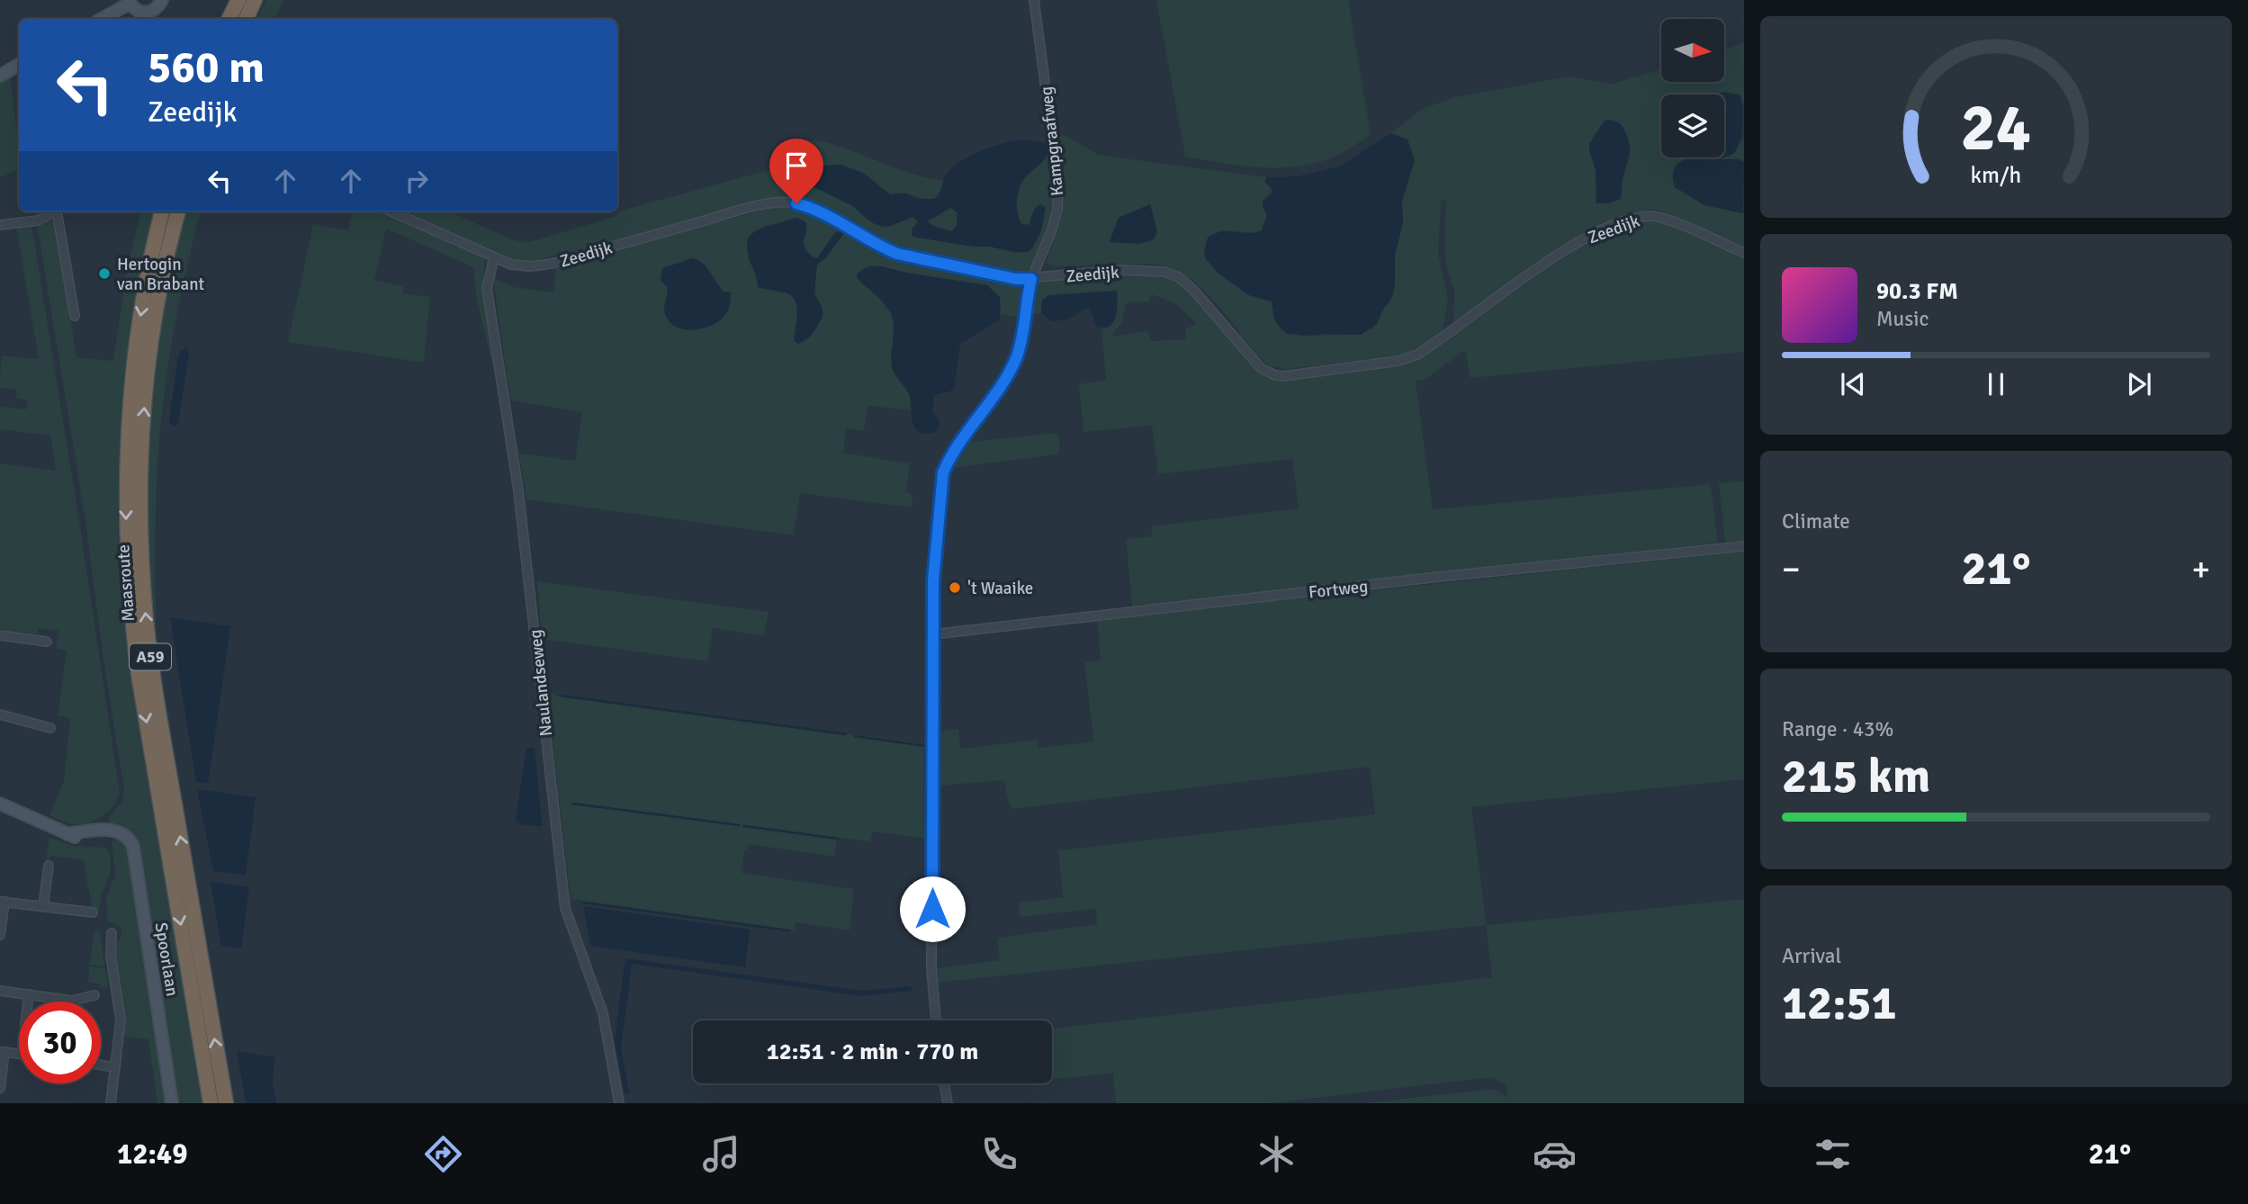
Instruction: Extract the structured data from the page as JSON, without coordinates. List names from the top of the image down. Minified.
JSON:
{"streets":{"highway":["Maasroute","A59"],"main road":["Spoorlaan"],"street":["Kampgraafweg","Zeedijk","Fortweg","Naulandseweg"]},"crossings":[["Kampgraafweg","Zeedijk"],["Kampgraafweg","Fortweg"],["Zeedijk","Naulandseweg"]],"places":["Hertogin van Brabant","'t Waaike"],"north":"right","page":{"turn":["560 m","Zeedijk"],"song":["90.3 FM","Music"],"tile":["Climate",["Range · 43%","215 km"],["Arrival","12:51"]],"heat":["−","21°","+"],"limit":"30","trip":"12:51 · 2 min · 770 m","tabs":["12:49","21°"],"gauge":["24","km/h"]}}
